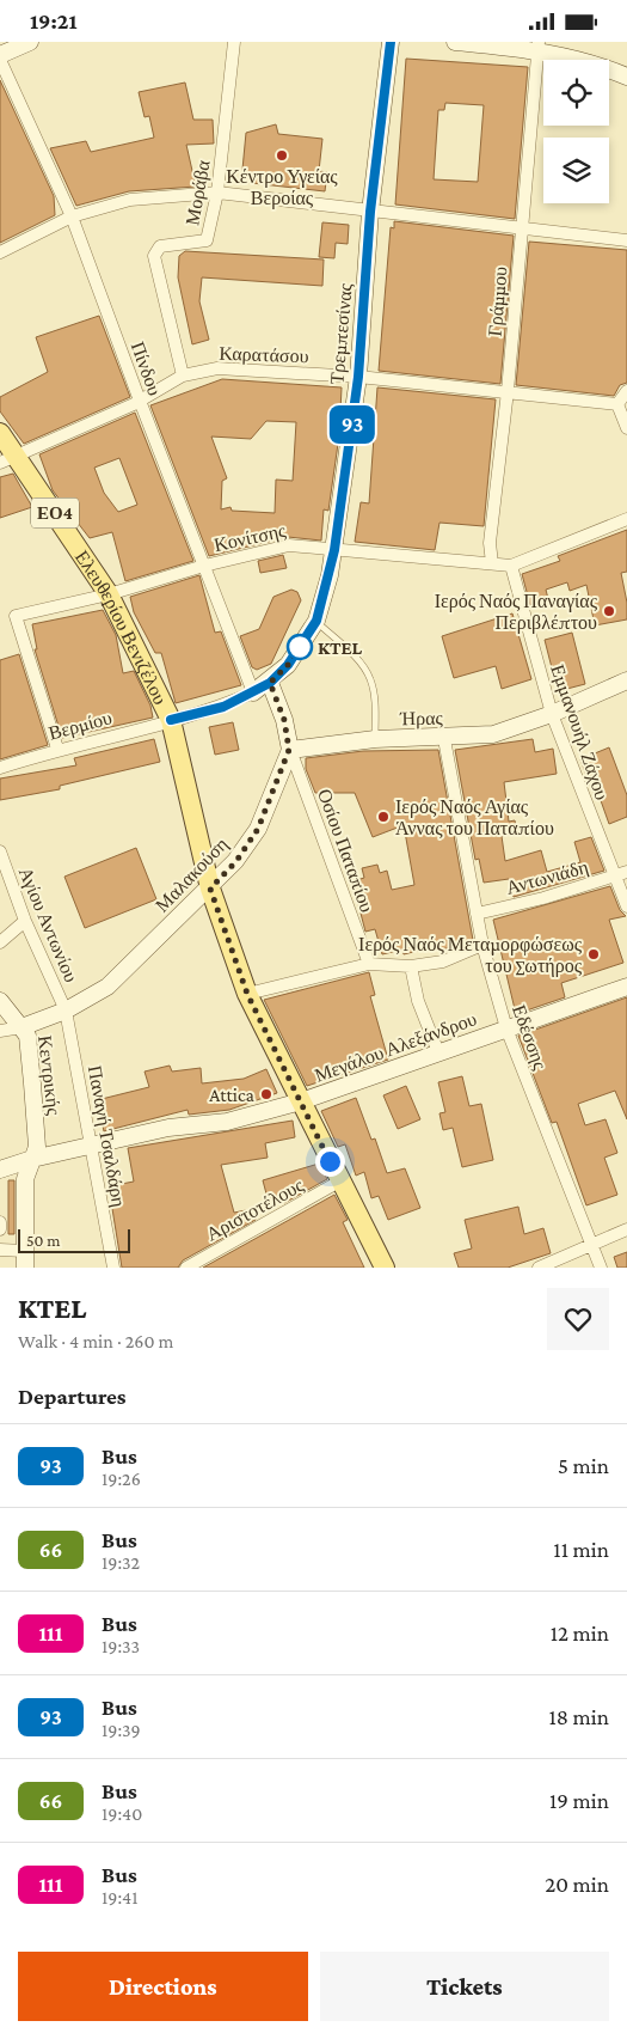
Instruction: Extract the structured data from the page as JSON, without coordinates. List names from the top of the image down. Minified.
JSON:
{"streets":{"main road":["ΕΟ4","Ελευθερίου Βενιζέλου"],"street":["Μοράβα","Γράμμου","Τρεμπεσίνας","Καρατάσου","Πίνδου","Κονίτσης","Ήρας","Βερμίου","Εμμανουήλ Ζάχου","Οσίου Παταπίου","Μαλακούση","Αντωνιάδη","Αγίου Αντωνίου","Εδέσσης","Μεγάλου Αλεξάνδρου","Κεντρικής","Παναγή Τσαλδάρη","Αριστοτέλους"]},"crossings":[["Μοράβα","Καρατάσου"],["Γράμμου","Καρατάσου"],["Γράμμου","Κονίτσης"],["Τρεμπεσίνας","Καρατάσου"],["Τρεμπεσίνας","Πίνδου"],["Τρεμπεσίνας","Κονίτσης"],["Τρεμπεσίνας","Ελευθερίου Βενιζέλου"],["Τρεμπεσίνας","Βερμίου"],["Καρατάσου","Πίνδου"],["Καρατάσου","Ελευθερίου Βενιζέλου"],["Πίνδου","Κονίτσης"],["Κονίτσης","Ελευθερίου Βενιζέλου"],["Κονίτσης","Βερμίου"],["Κονίτσης","Εμμανουήλ Ζάχου"],["Ελευθερίου Βενιζέλου","Βερμίου"],["Ελευθερίου Βενιζέλου","Μαλακούση"],["Ελευθερίου Βενιζέλου","Μεγάλου Αλεξάνδρου"],["Ελευθερίου Βενιζέλου","Αριστοτέλους"],["Ήρας","Εμμανουήλ Ζάχου"],["Ήρας","Οσίου Παταπίου"],["Ήρας","Μαλακούση"],["Ήρας","Εδέσσης"],["Εμμανουήλ Ζάχου","Αντωνιάδη"],["Οσίου Παταπίου","Μαλακούση"],["Μαλακούση","Αγίου Αντωνίου"],["Μαλακούση","Κεντρικής"],["Μαλακούση","Παναγή Τσαλδάρη"],["Αντωνιάδη","Εδέσσης"],["Αγίου Αντωνίου","Παναγή Τσαλδάρη"],["Εδέσσης","Μεγάλου Αλεξάνδρου"],["Μεγάλου Αλεξάνδρου","Κεντρικής"],["Μεγάλου Αλεξάνδρου","Παναγή Τσαλδάρη"]],"places":["Κέντρο Υγείας Βεροίας","Ιερός Ναός Παναγίας Περιβλέπτου","KTEL","Ιερός Ναός Αγίας Άννας του Παταπίου","Ιερός Ναός Μεταμορφώσεως του Σωτήρος","Attica"],"lines":["bus line 93"],"scale_bar":"50 m","page":{"status":"19:21","on_map":"93","scale":"50 m","heading":[["KTEL","Walk · 4 min · 260 m"],"Departures"],"list":[{"mark":"93","name":"Bus","note":"19:26","value":"5 min"},{"mark":"66","name":"Bus","note":"19:32","value":"11 min"},{"mark":"111","name":"Bus","note":"19:33","value":"12 min"},{"mark":"93","name":"Bus","note":"19:39","value":"18 min"},{"mark":"66","name":"Bus","note":"19:40","value":"19 min"},{"mark":"111","name":"Bus","note":"19:41","value":"20 min"}],"buttons":["Directions","Tickets"]}}
